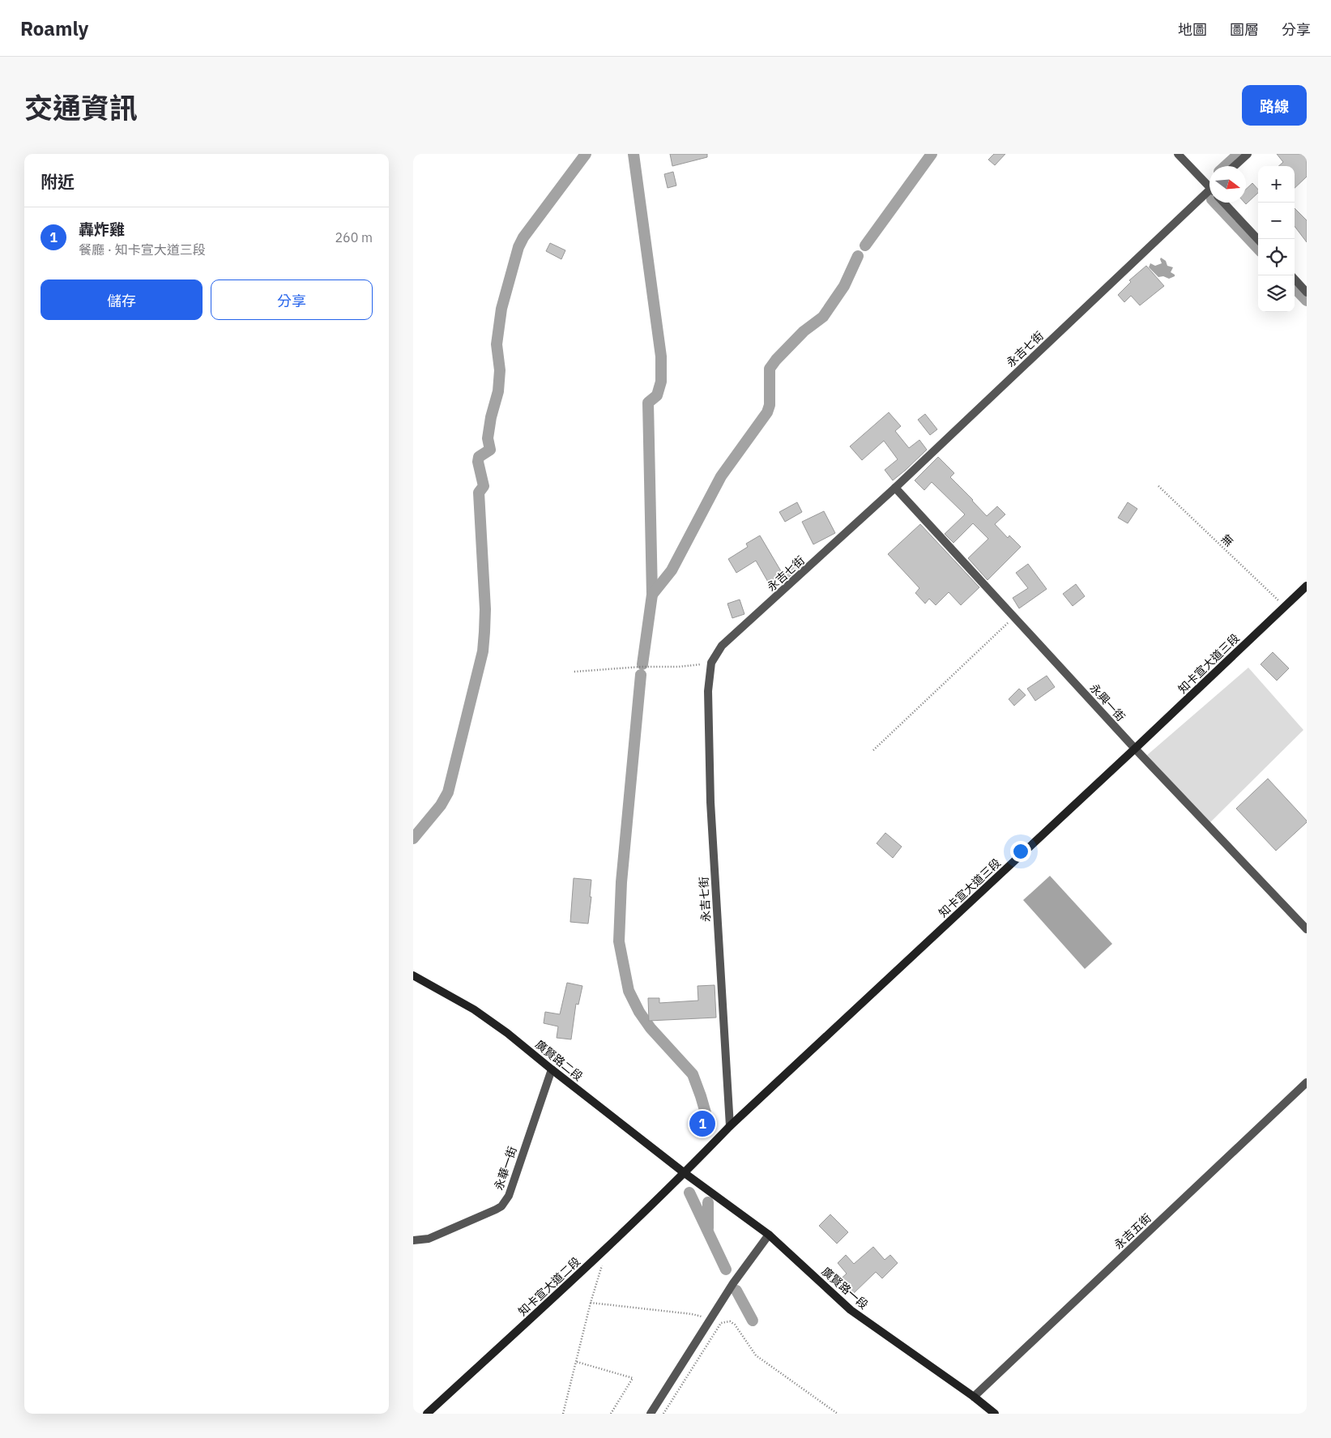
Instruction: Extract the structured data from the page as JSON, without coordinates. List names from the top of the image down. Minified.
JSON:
{"streets":{"street":["永吉七街","知卡宣大道三段","永興一街","廣賢路二段","永華一街","永吉五街","知卡宣大道二段","廣賢路一段"],"path":["無"]},"crossings":[["永吉七街","知卡宣大道三段"],["永吉七街","永興一街"],["無","知卡宣大道三段"],["知卡宣大道三段","永興一街"],["知卡宣大道三段","廣賢路二段"],["知卡宣大道三段","知卡宣大道二段"],["知卡宣大道三段","廣賢路一段"],["廣賢路二段","永華一街"],["廣賢路二段","知卡宣大道二段"],["廣賢路二段","廣賢路一段"],["永吉五街","廣賢路一段"],["知卡宣大道二段","廣賢路一段"]],"north":"right","page":{"header":"Roamly","nav":["地圖","圖層","分享"],"title":"交通資訊","buttons":["路線",["儲存","分享"]],"heading":"附近","map_buttons":["+","−"],"list":[{"mark":"1","name":"轟炸雞","note":"餐廳 · 知卡宣大道三段","value":"260 m"}],"pins":"1"}}
